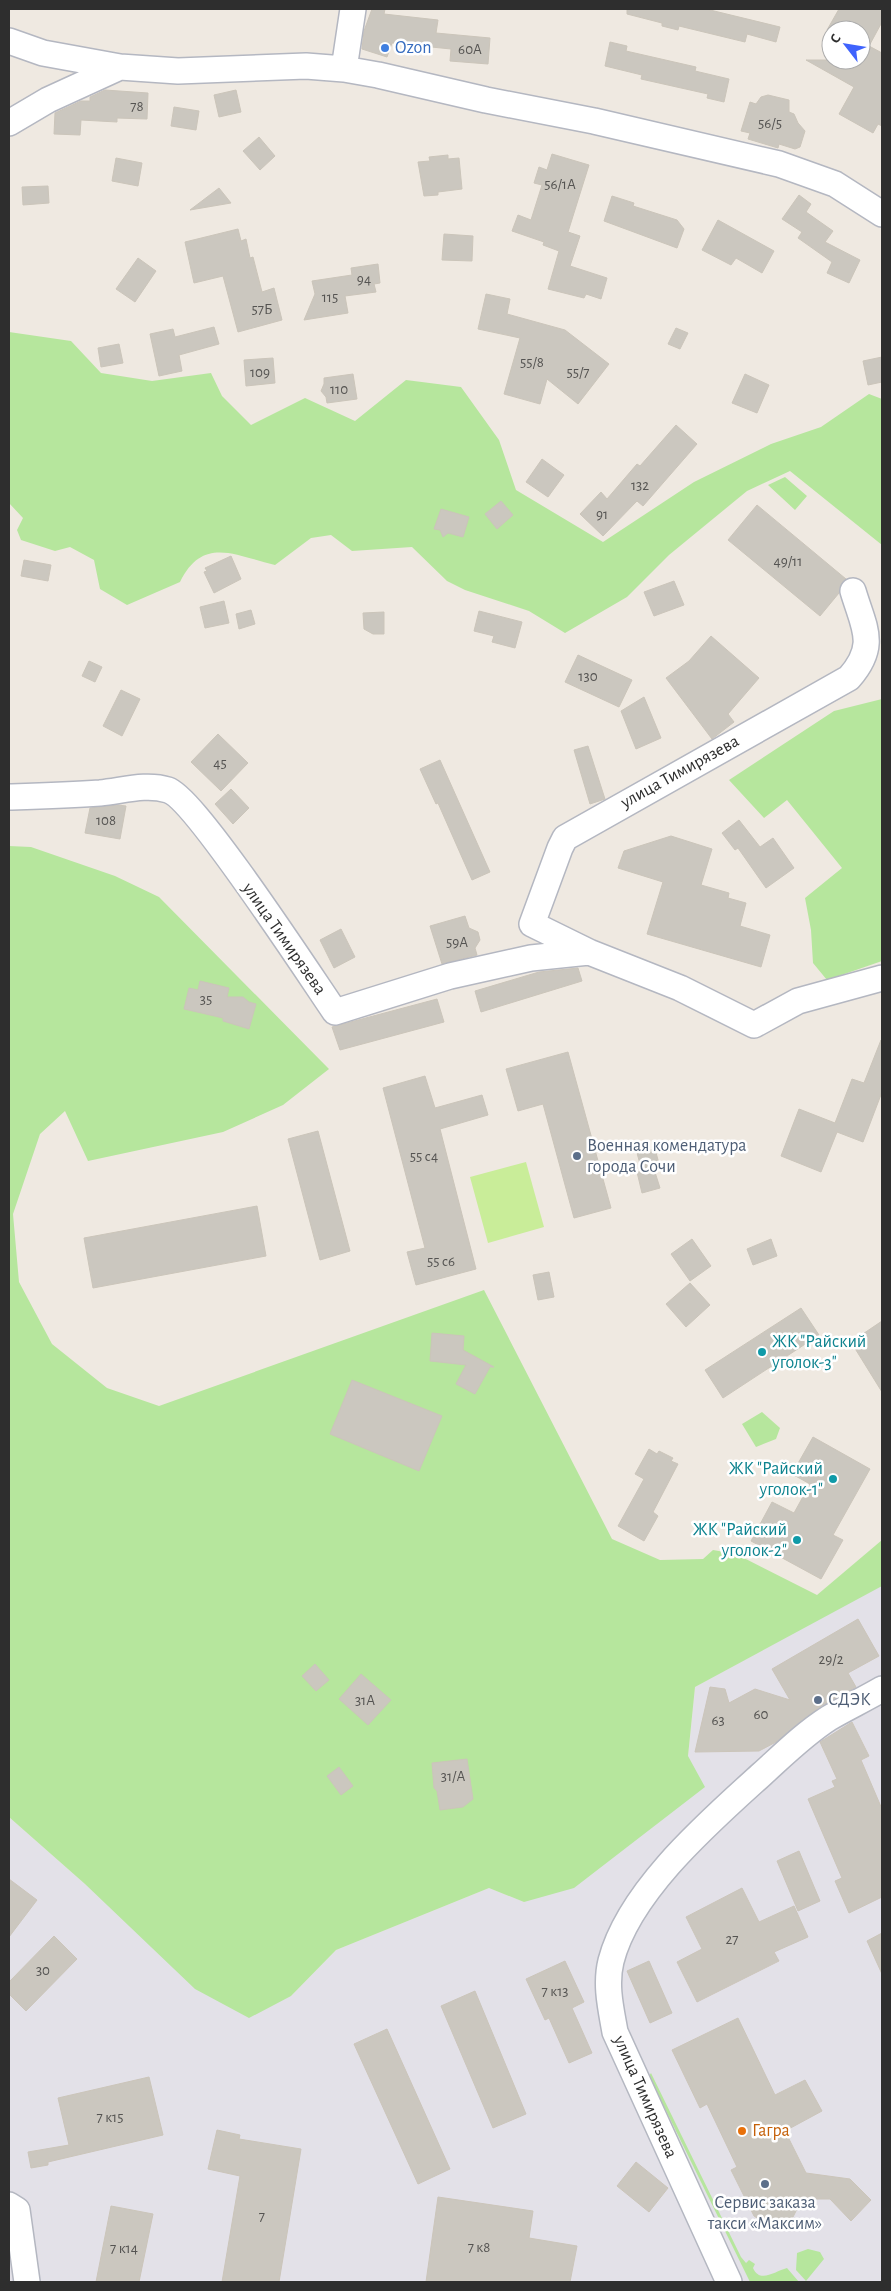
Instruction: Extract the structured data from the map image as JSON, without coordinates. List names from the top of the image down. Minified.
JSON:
{"streets":{"street":["улица Тимирязева"]},"places":["Ozon","Военная комендатура города Сочи","ЖК \"Райский уголок-3\"","ЖК \"Райский уголок-1\"","ЖК \"Райский уголок-2\"","СДЭК","Гагра","Сервис заказа такси «Максим»"],"house_numbers":["60А","78","56/5","56/1А","94","115","57Б","55/8","109","55/7","110","132","91","49/11","130","45","108","59А","35","55 с4","55 с6","29/2","31А","60","63","31/А","27","30","7 к13","7 к15","7","7 к8","7 к14"],"north":"top left"}
